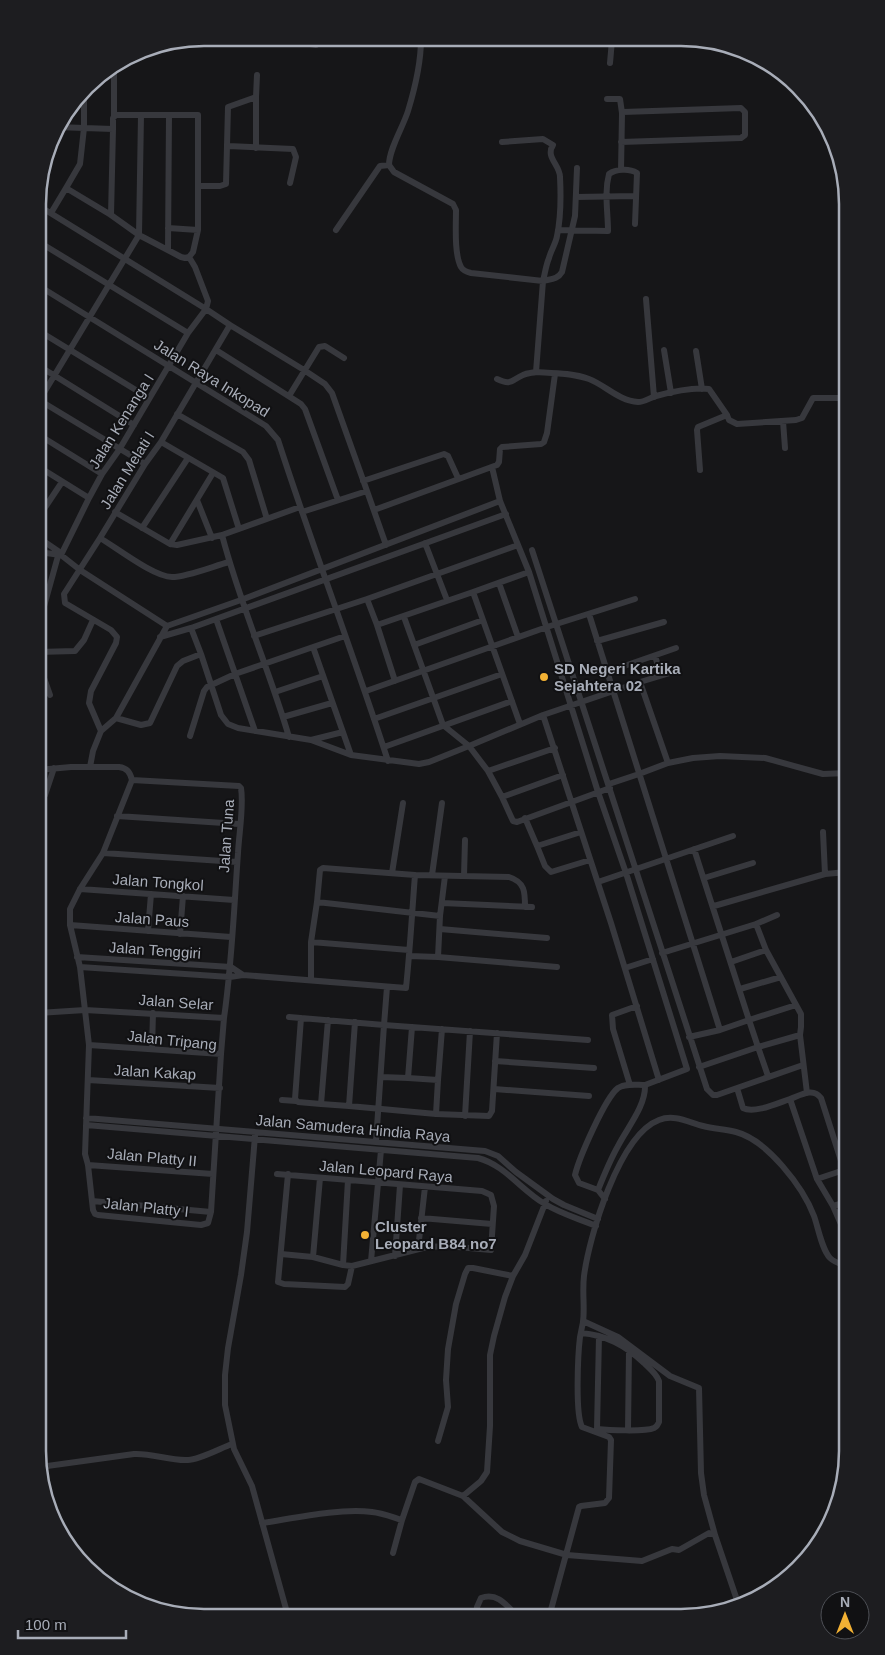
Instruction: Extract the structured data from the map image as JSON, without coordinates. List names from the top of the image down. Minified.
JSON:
{"streets":{"street":["Jalan Raya Inkopad","Jalan Kenanga I","Jalan Melati I","Jalan Tuna","Jalan Tongkol","Jalan Paus","Jalan Tenggiri","Jalan Selar","Jalan Tripang","Jalan Kakap","Jalan Samudera Hindia Raya","Jalan Platty II","Jalan Leopard Raya","Jalan Platty I"]},"crossings":[["Jalan Raya Inkopad","Jalan Kenanga I"],["Jalan Raya Inkopad","Jalan Melati I"],["Jalan Tuna","Jalan Tongkol"],["Jalan Tuna","Jalan Paus"],["Jalan Tuna","Jalan Tenggiri"],["Jalan Tuna","Jalan Selar"],["Jalan Paus","Jalan Platty I"],["Jalan Tenggiri","Jalan Selar"],["Jalan Tenggiri","Jalan Platty I"],["Jalan Selar","Jalan Platty I"],["Jalan Tripang","Jalan Kakap"],["Jalan Tripang","Jalan Platty I"],["Jalan Kakap","Jalan Platty I"],["Jalan Samudera Hindia Raya","Jalan Platty I"],["Jalan Platty II","Jalan Platty I"]],"places":["SD Negeri Kartika Sejahtera 02","Cluster Leopard B84 no7"],"scale_bar":"100 m","north":"top"}
